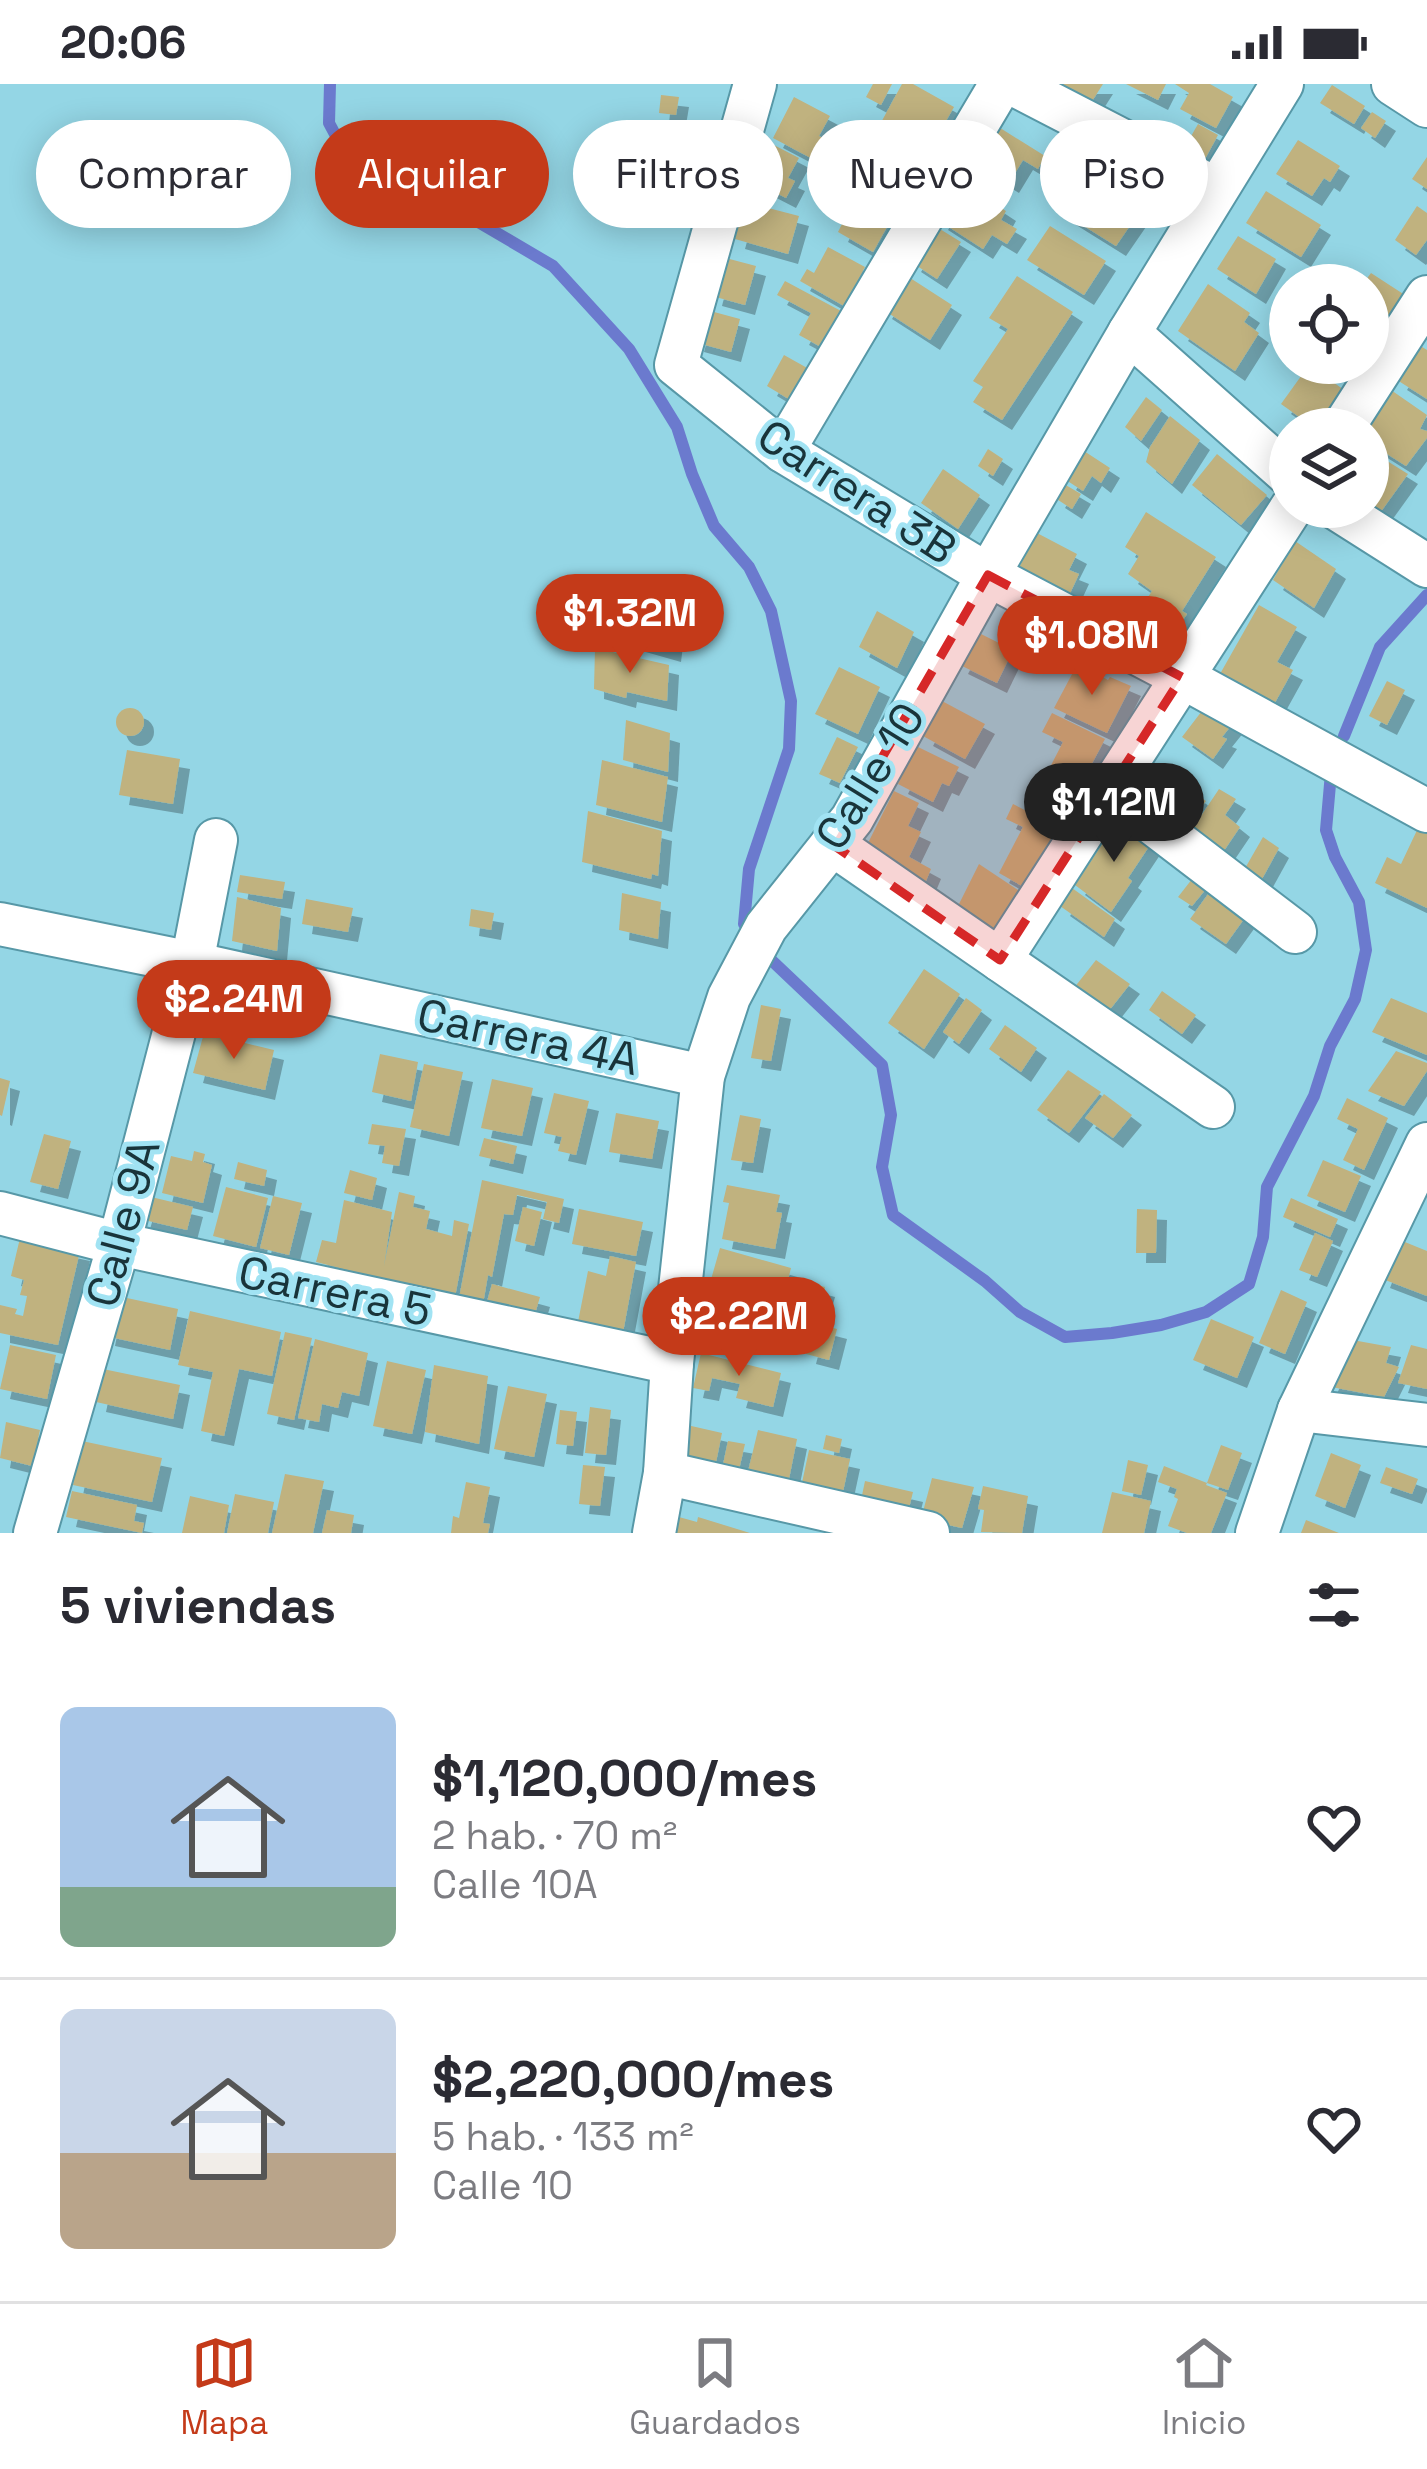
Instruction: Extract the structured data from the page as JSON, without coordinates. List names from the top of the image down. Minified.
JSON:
{"streets":{"street":["Carrera 3B","Calle 10","Carrera 4A","Calle 9A","Carrera 5"]},"crossings":[["Carrera 3B","Calle 10"],["Calle 10","Carrera 4A"],["Calle 10","Carrera 5"],["Carrera 4A","Calle 9A"],["Calle 9A","Carrera 5"]],"page":{"status":"20:06","chip":["Comprar","Alquilar","Filtros","Nuevo","Piso"],"price":["$1.32M","$1.08M","$1.12M","$2.24M","$2.22M"],"heading":"5 viviendas","list":[{"name":"$1,120,000/mes","note":"2 hab. · 70 m² · Calle 10A"},{"name":"$2,220,000/mes","note":"5 hab. · 133 m² · Calle 10"}],"tabs":["Mapa","Guardados","Inicio"]}}
